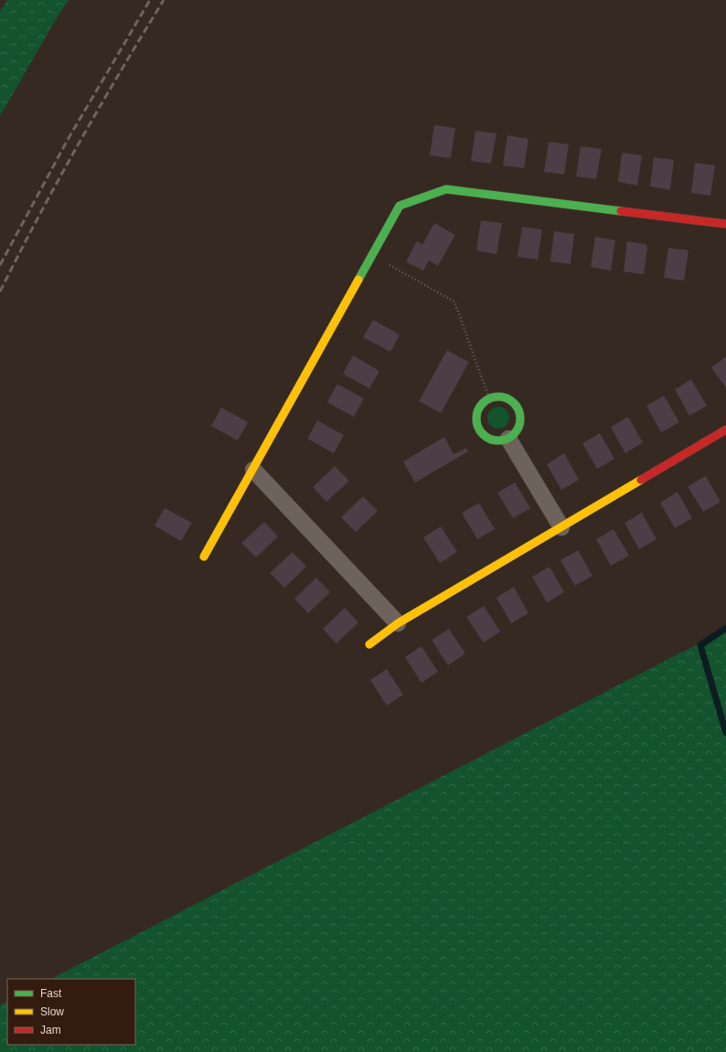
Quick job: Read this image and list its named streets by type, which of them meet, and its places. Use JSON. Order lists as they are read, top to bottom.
{
  "legend": ["Fast", "Slow", "Jam"]
}
